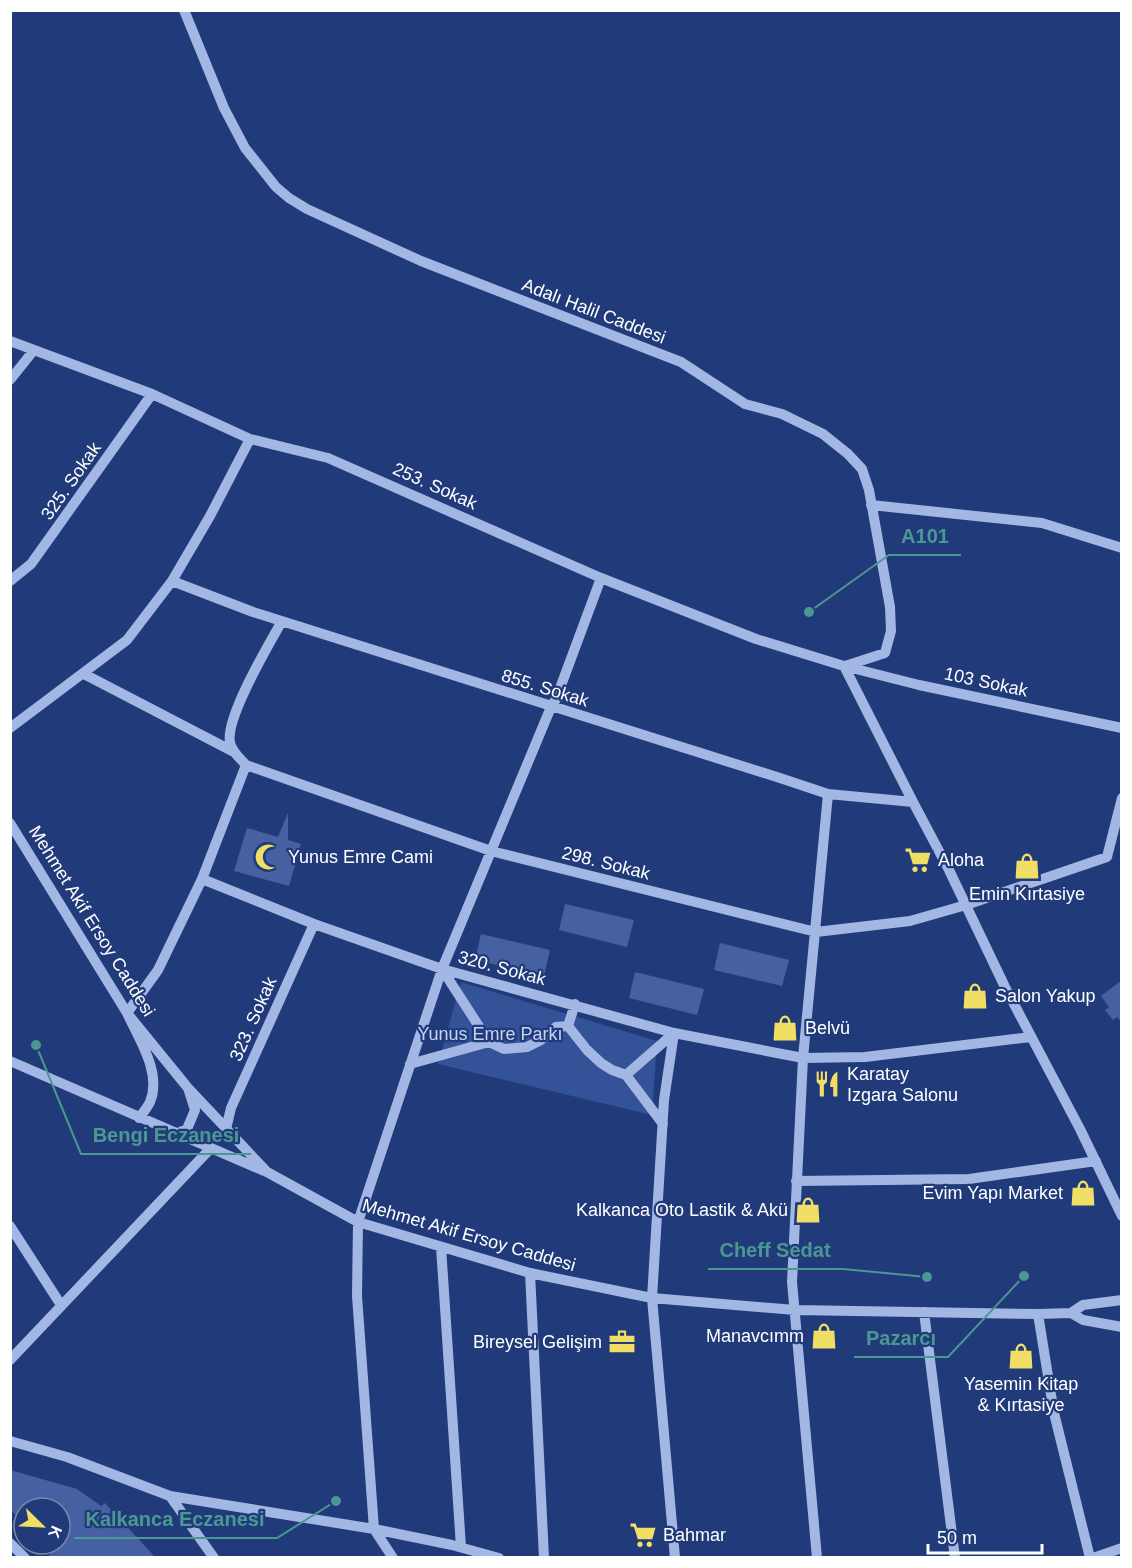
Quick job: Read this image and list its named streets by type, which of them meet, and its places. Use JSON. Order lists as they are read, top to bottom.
{
  "streets": {
    "street": [
      "Adalı Halil Caddesi",
      "325. Sokak",
      "253. Sokak",
      "103 Sokak",
      "855. Sokak",
      "298. Sokak",
      "Mehmet Akif Ersoy Caddesi",
      "320. Sokak",
      "323. Sokak"
    ]
  },
  "crossings": [
    ["Adalı Halil Caddesi", "253. Sokak"],
    ["Adalı Halil Caddesi", "103 Sokak"],
    ["325. Sokak", "253. Sokak"],
    ["253. Sokak", "103 Sokak"],
    ["Mehmet Akif Ersoy Caddesi", "323. Sokak"],
    ["320. Sokak", "323. Sokak"]
  ],
  "parks": ["Yunus Emre Parkı"],
  "places": {
    "other": [
      "A101",
      "Bengi Eczanesi",
      "Pazarcı",
      "Cheff Sedat",
      "Kalkanca Eczanesi"
    ],
    "mosque": ["Yunus Emre Cami"],
    "supermarket": ["Aloha", "Bahmar"],
    "shop": [
      "Emin Kırtasiye",
      "Salon Yakup",
      "Belvü",
      "Evim Yapı Market",
      "Kalkanca Oto Lastik & Akü",
      "Manavcımm",
      "Yasemin Kitap & Kırtasiye"
    ],
    "restaurant": ["Karatay Izgara Salonu"],
    "office": ["Bireysel Gelişim"]
  },
  "scale_bar": "50 m",
  "north": "bottom right"
}
